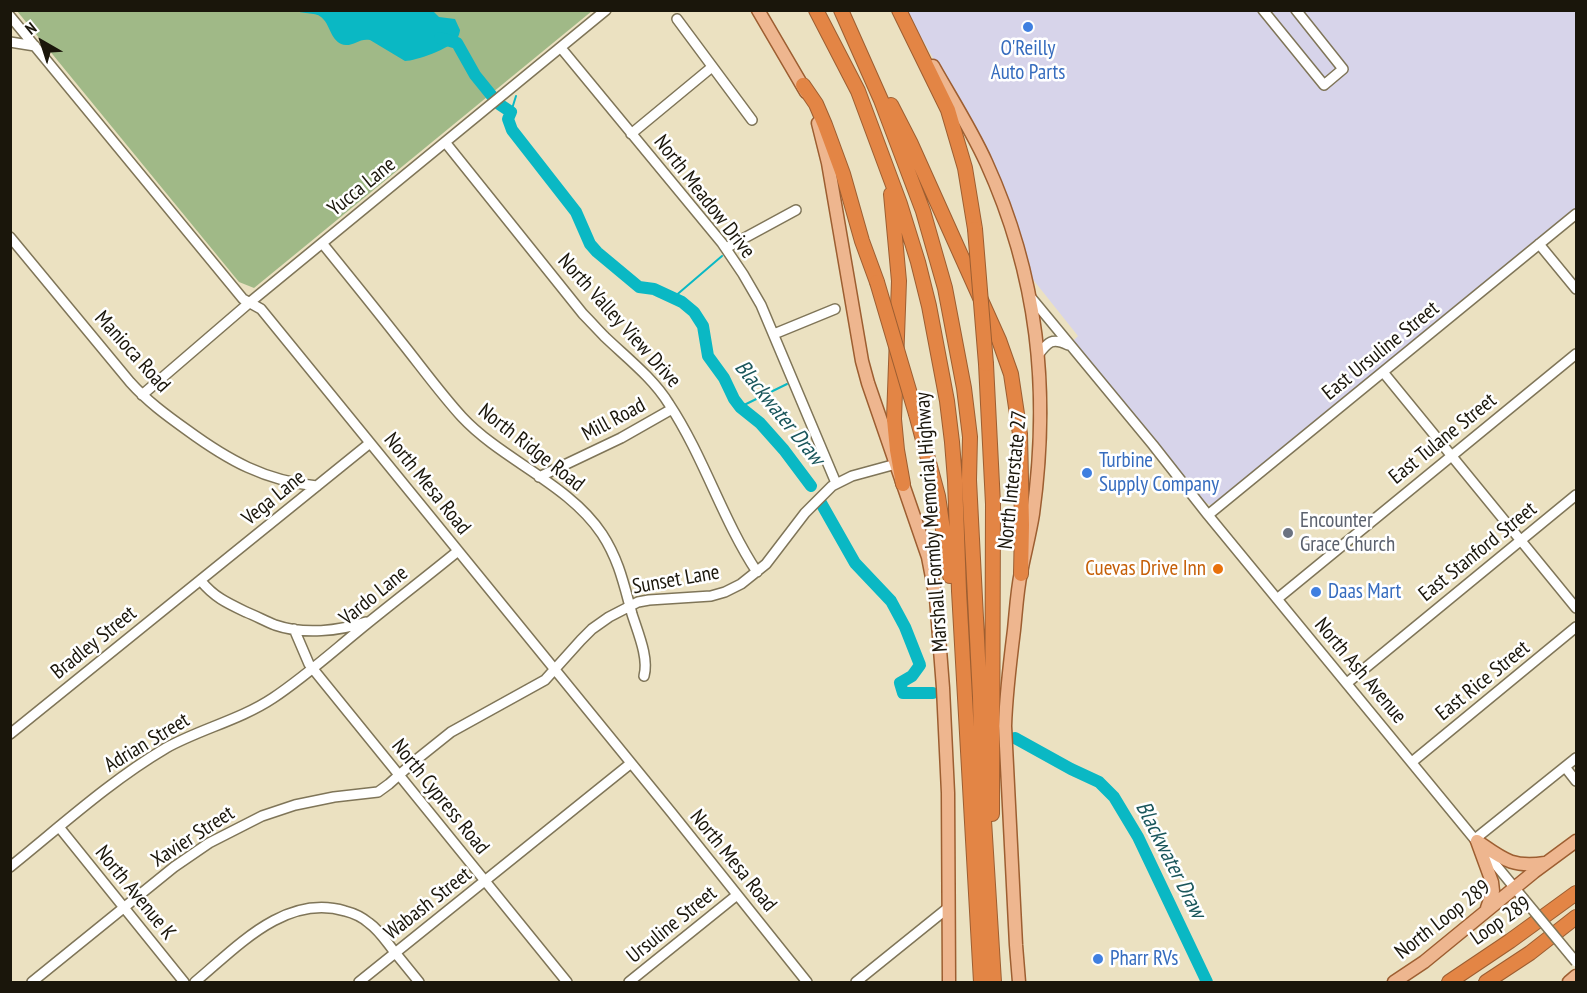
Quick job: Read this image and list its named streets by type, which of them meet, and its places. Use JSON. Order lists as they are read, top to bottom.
{
  "streets": {
    "highway": ["Marshall Formby Memorial Highway", "Loop 289"],
    "main road": ["North Interstate 27", "North Loop 289"],
    "street": [
      "Yucca Lane",
      "North Meadow Drive",
      "North Valley View Drive",
      "East Ursuline Street",
      "Manioca Road",
      "Mill Road",
      "East Tulane Street",
      "North Ridge Road",
      "North Mesa Road",
      "Vega Lane",
      "East Stanford Street",
      "Sunset Lane",
      "Vardo Lane",
      "Bradley Street",
      "North Ash Avenue",
      "East Rice Street",
      "Adrian Street",
      "North Cypress Road",
      "Xavier Street",
      "North Avenue K",
      "Wabash Street",
      "Ursuline Street"
    ]
  },
  "crossings": [
    ["Yucca Lane", "North Meadow Drive"],
    ["Yucca Lane", "North Valley View Drive"],
    ["Yucca Lane", "Manioca Road"],
    ["Yucca Lane", "North Ridge Road"],
    ["Yucca Lane", "North Mesa Road"],
    ["North Meadow Drive", "Sunset Lane"],
    ["North Valley View Drive", "Mill Road"],
    ["North Valley View Drive", "Sunset Lane"],
    ["East Ursuline Street", "North Ash Avenue"],
    ["Manioca Road", "Vega Lane"],
    ["Mill Road", "North Ridge Road"],
    ["East Tulane Street", "North Ash Avenue"],
    ["North Ridge Road", "Sunset Lane"],
    ["North Interstate 27", "North Ash Avenue"],
    ["North Mesa Road", "Vega Lane"],
    ["North Mesa Road", "Sunset Lane"],
    ["North Mesa Road", "Vardo Lane"],
    ["North Mesa Road", "Wabash Street"],
    ["North Mesa Road", "Ursuline Street"],
    ["Vega Lane", "Bradley Street"],
    ["East Stanford Street", "North Ash Avenue"],
    ["Sunset Lane", "North Cypress Road"],
    ["Sunset Lane", "Xavier Street"],
    ["Vardo Lane", "Adrian Street"],
    ["Vardo Lane", "North Cypress Road"],
    ["North Ash Avenue", "East Rice Street"],
    ["North Ash Avenue", "North Loop 289"],
    ["Adrian Street", "North Cypress Road"],
    ["Adrian Street", "North Avenue K"],
    ["North Cypress Road", "Xavier Street"],
    ["North Cypress Road", "Wabash Street"],
    ["Xavier Street", "North Avenue K"]
  ],
  "water": ["Blackwater Draw"],
  "places": [
    "O'Reilly Auto Parts",
    "Turbine Supply Company",
    "Encounter Grace Church",
    "Cuevas Drive Inn",
    "Daas Mart",
    "Pharr RVs"
  ],
  "north": "top left"
}
